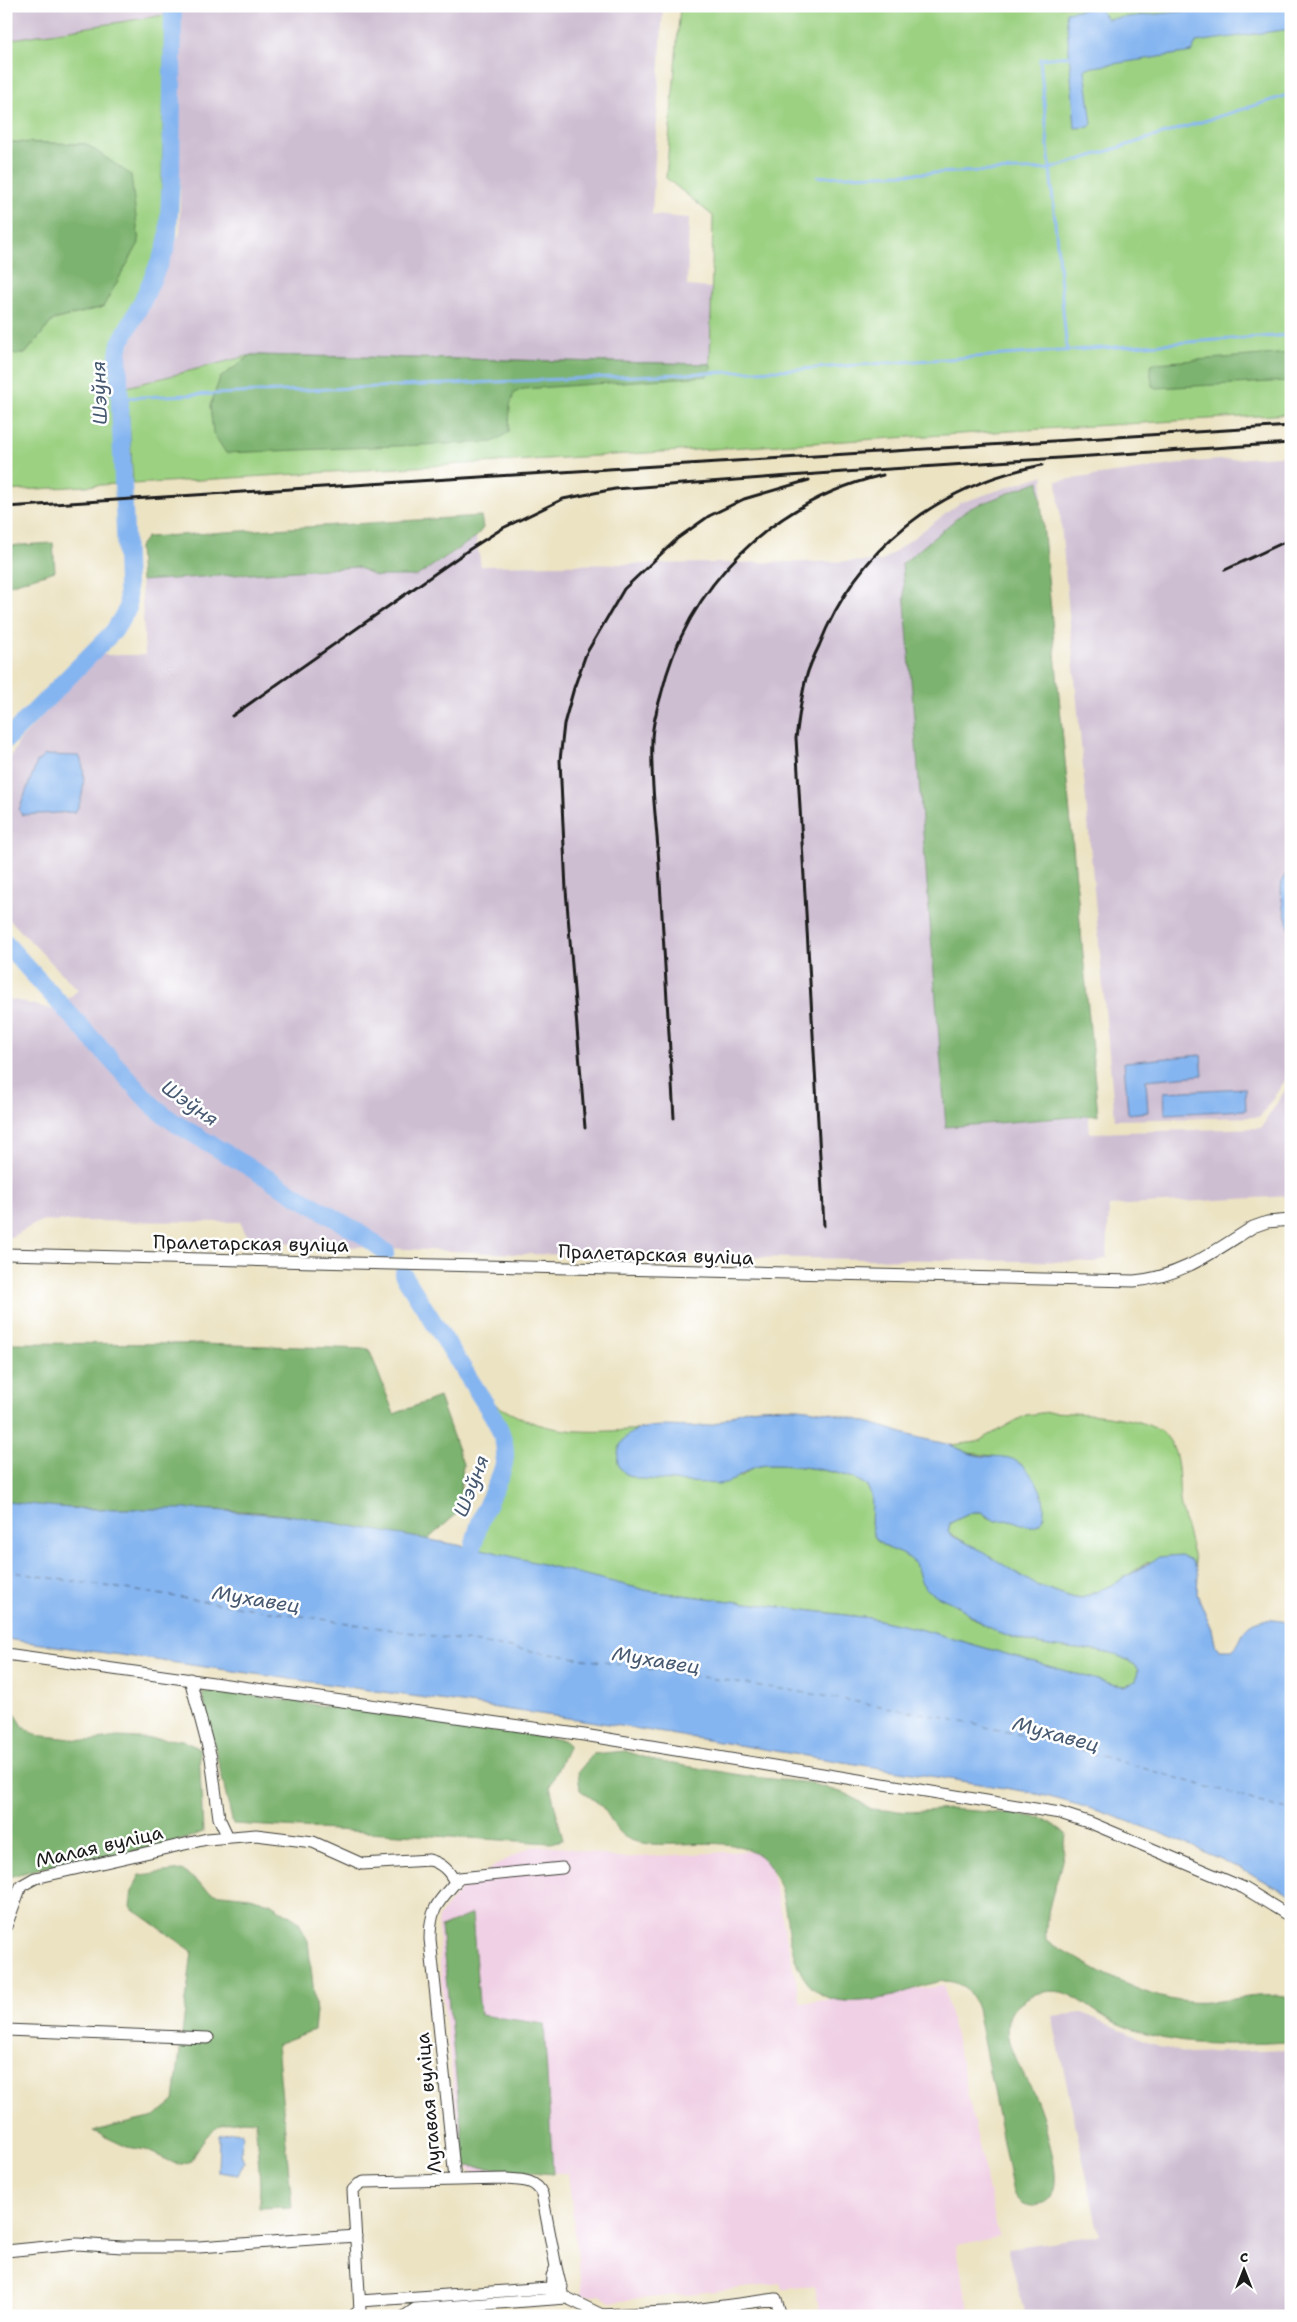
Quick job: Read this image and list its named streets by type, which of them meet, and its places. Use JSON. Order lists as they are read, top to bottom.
{
  "streets": {
    "street": ["Пралетарская вуліца", "Малая вуліца", "Лугавая вуліца"]
  },
  "crossings": [
    ["Малая вуліца", "Лугавая вуліца"]
  ],
  "water": ["Шэўня", "Мухавец"],
  "north": "top"
}
